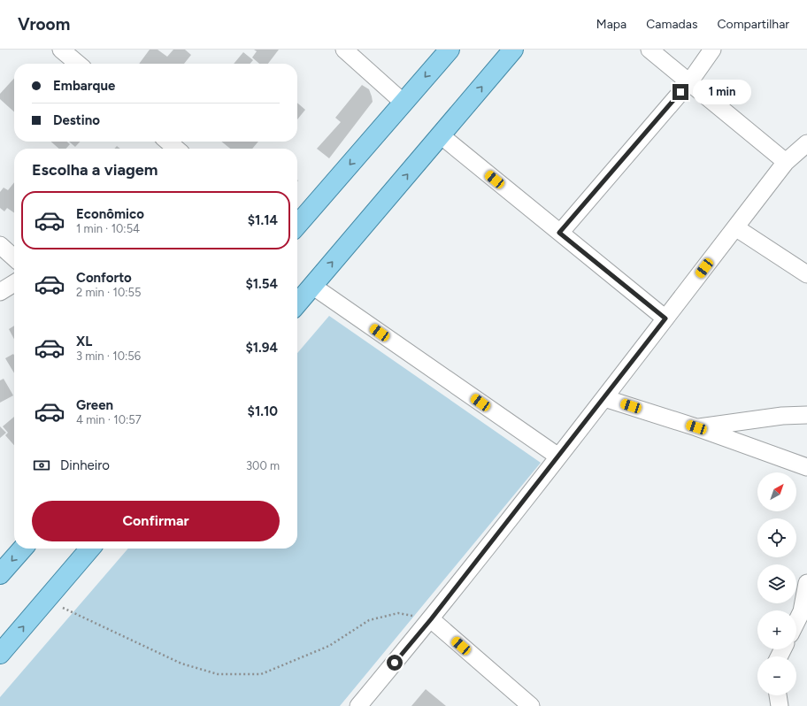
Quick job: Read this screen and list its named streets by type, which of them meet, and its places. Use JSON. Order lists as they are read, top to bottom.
{
  "north": "top right",
  "page": {
    "header": "Vroom",
    "nav": ["Mapa", "Camadas", "Compartilhar"],
    "banner": ["Embarque", "Destino"],
    "bubble": "1 min",
    "heading": "Escolha a viagem",
    "list": [
      {
        "name": "Econômico",
        "note": "1 min · 10:54",
        "value": "$1.14"
      },
      {
        "name": "Conforto",
        "note": "2 min · 10:55",
        "value": "$1.54"
      },
      {
        "name": "XL",
        "note": "3 min · 10:56",
        "value": "$1.94"
      },
      {
        "name": "Green",
        "note": "4 min · 10:57",
        "value": "$1.10"
      }
    ],
    "pay": ["Dinheiro", "300 m"],
    "map_buttons": ["+", "−"],
    "buttons": "Confirmar"
  }
}
